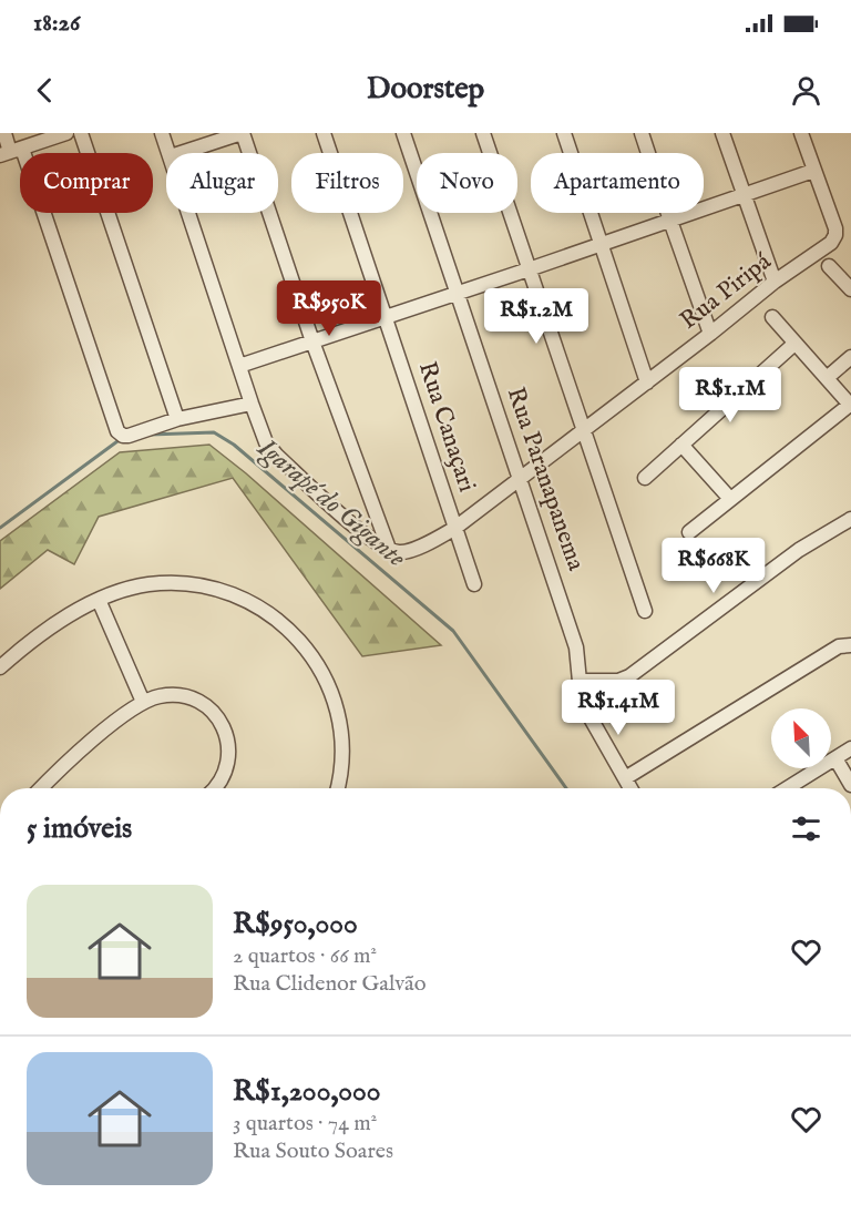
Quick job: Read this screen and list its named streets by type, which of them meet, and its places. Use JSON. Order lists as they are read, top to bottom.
{
  "streets": {
    "street": ["Rua Piripá", "Rua Canaçari", "Rua Paranapanema"]
  },
  "crossings": [
    ["Rua Piripá", "Rua Canaçari"],
    ["Rua Piripá", "Rua Paranapanema"]
  ],
  "water": ["Igarapé do Gigante"],
  "north": "top left",
  "page": {
    "status": "18:26",
    "header": "Doorstep",
    "chip": [
      "Comprar",
      "Alugar",
      "Filtros",
      "Novo",
      "Apartamento"
    ],
    "price": [
      "R$950K",
      "R$1.2M",
      "R$1.1M",
      "R$668K",
      "R$1.41M"
    ],
    "heading": "5 imóveis",
    "list": [
      {
        "name": "R$950,000",
        "note": "2 quartos · 66 m² · Rua Clidenor Galvão"
      },
      {
        "name": "R$1,200,000",
        "note": "3 quartos · 74 m² · Rua Souto Soares"
      }
    ]
  }
}
